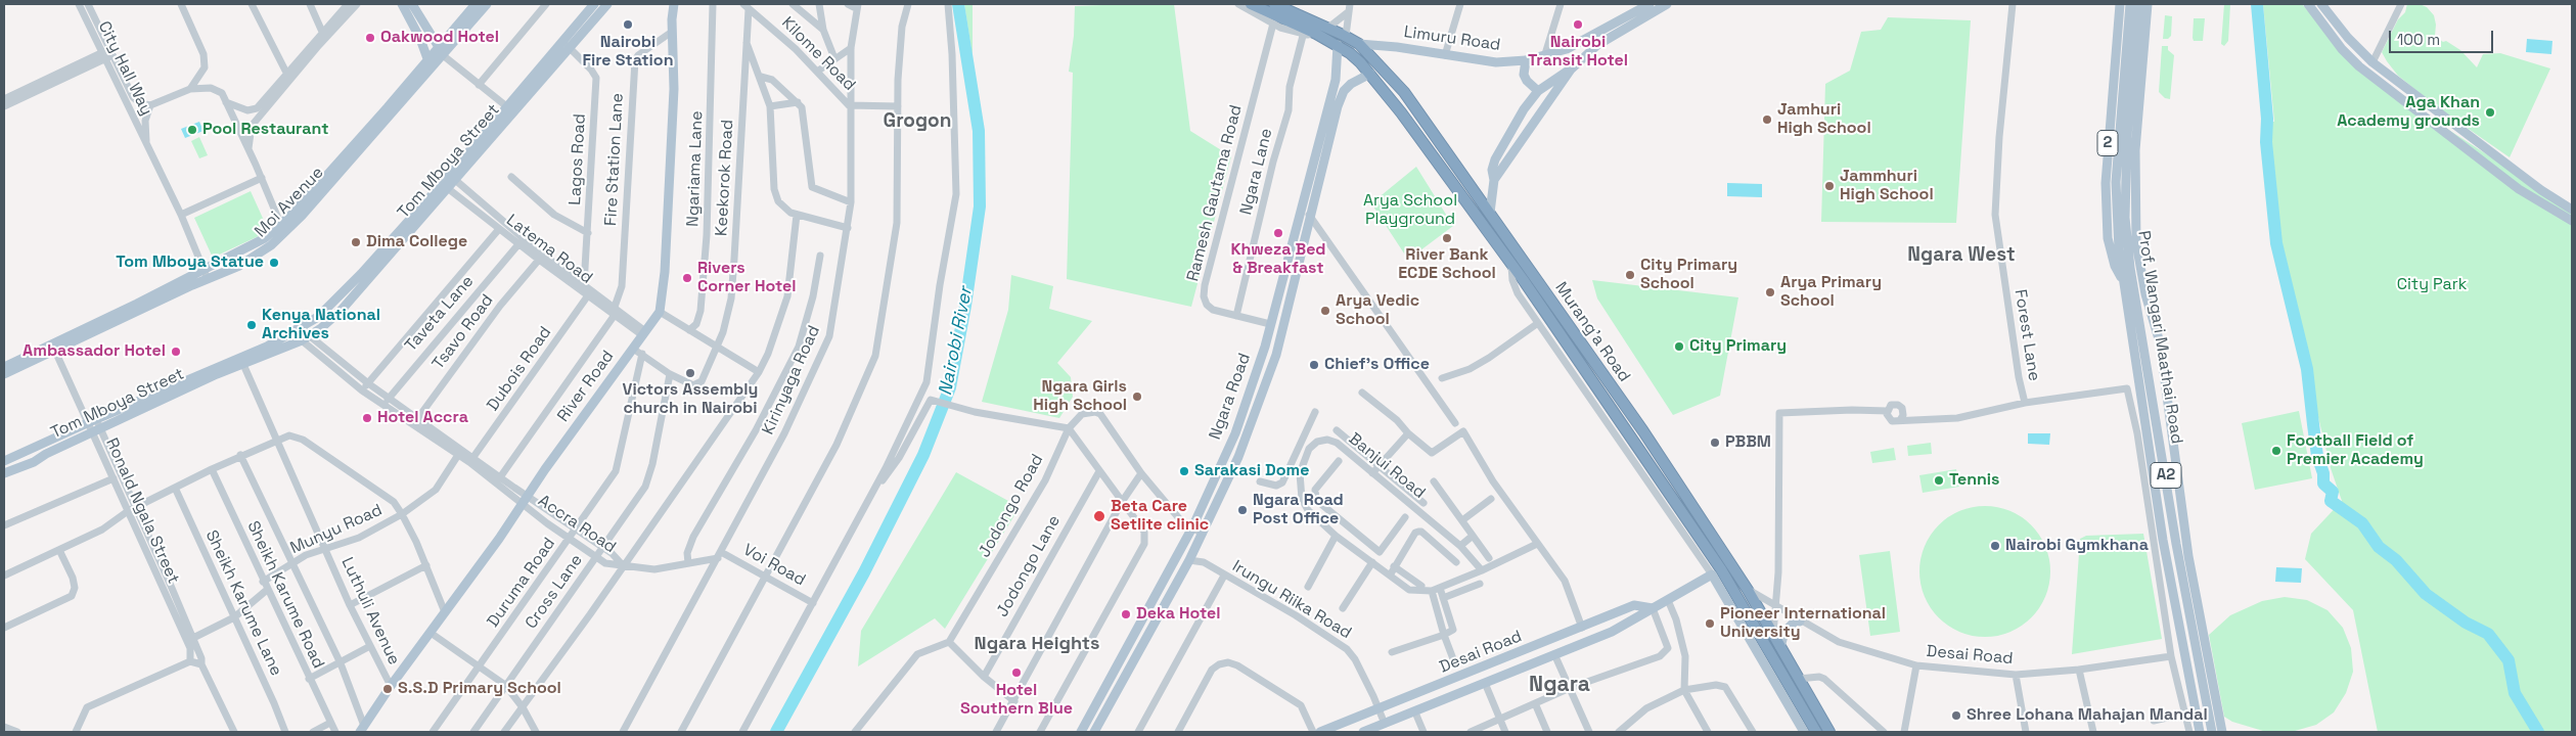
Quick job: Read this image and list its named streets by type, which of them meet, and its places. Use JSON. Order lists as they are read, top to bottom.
{
  "streets": {
    "highway": ["Murang'a Road"],
    "main road": [
      "Limuru Road",
      "2",
      "Tom Mboya Street",
      "Moi Avenue",
      "Prof. Wangari Maathai Road",
      "River Road",
      "Ngara Road",
      "A2",
      "Desai Road"
    ],
    "street": [
      "Kilome Road",
      "City Hall Way",
      "Lagos Road",
      "Fire Station Lane",
      "Ngariama Lane",
      "Ngara Lane",
      "Keekorok Road",
      "Ramesh Gautama Road",
      "Latema Road",
      "Taveta Lane",
      "Tsavo Road",
      "Forest Lane",
      "Dubois Road",
      "Kirinyaga Road",
      "Banjui Road",
      "Jodongo Road",
      "Ronald Ngala Street",
      "Accra Road",
      "Munyu Road",
      "Voi Road",
      "Jodongo Lane",
      "Duruma Road",
      "Cross Lane",
      "Sheikh Karume Road",
      "Irungu Riika Road",
      "Sheikh Karume Lane",
      "Luthuli Avenue"
    ]
  },
  "crossings": [
    ["Limuru Road", "Murang'a Road"],
    ["Kilome Road", "Keekorok Road"],
    ["Kilome Road", "Kirinyaga Road"],
    ["City Hall Way", "Moi Avenue"],
    ["2", "Prof. Wangari Maathai Road"],
    ["Lagos Road", "Tom Mboya Street"],
    ["Lagos Road", "Latema Road"],
    ["Fire Station Lane", "Latema Road"],
    ["Fire Station Lane", "River Road"],
    ["Fire Station Lane", "Accra Road"],
    ["Tom Mboya Street", "Latema Road"],
    ["Tom Mboya Street", "Ronald Ngala Street"],
    ["Tom Mboya Street", "Accra Road"],
    ["Ngara Lane", "Ramesh Gautama Road"],
    ["Keekorok Road", "Cross Lane"],
    ["Ramesh Gautama Road", "Ngara Road"],
    ["Moi Avenue", "Ronald Ngala Street"],
    ["Latema Road", "Taveta Lane"],
    ["Latema Road", "Tsavo Road"],
    ["Latema Road", "Dubois Road"],
    ["Latema Road", "River Road"],
    ["Taveta Lane", "Accra Road"],
    ["Tsavo Road", "Accra Road"],
    ["Murang'a Road", "Ngara Road"],
    ["Murang'a Road", "Desai Road"],
    ["Forest Lane", "Desai Road"],
    ["Dubois Road", "Accra Road"],
    ["Kirinyaga Road", "Voi Road"],
    ["River Road", "Accra Road"],
    ["River Road", "Luthuli Avenue"],
    ["Ngara Road", "Jodongo Road"],
    ["Ngara Road", "Irungu Riika Road"],
    ["Ronald Ngala Street", "Munyu Road"],
    ["Accra Road", "Munyu Road"],
    ["Accra Road", "Voi Road"],
    ["Accra Road", "Duruma Road"],
    ["Accra Road", "Cross Lane"],
    ["Munyu Road", "Sheikh Karume Road"],
    ["Munyu Road", "Sheikh Karume Lane"],
    ["Munyu Road", "Luthuli Avenue"],
    ["Irungu Riika Road", "Desai Road"]
  ],
  "districts": [
    "Grogon",
    "Ngara West",
    "Ngara Heights",
    "Ngara"
  ],
  "water": ["Nairobi River"],
  "parks": ["Arya School Playground", "City Park"],
  "places": [
    "Nairobi Fire Station",
    "Nairobi Transit Hotel",
    "Oakwood Hotel",
    "Aga Khan Academy grounds",
    "Jamhuri High School",
    "Pool Restaurant",
    "Jammhuri High School",
    "Khweza Bed & Breakfast",
    "River Bank ECDE School",
    "Dima College",
    "Tom Mboya Statue",
    "City Primary School",
    "Rivers Corner Hotel",
    "Arya Primary School",
    "Arya Vedic School",
    "Kenya National Archives",
    "City Primary",
    "Ambassador Hotel",
    "Chief's Office",
    "Victors Assembly church in Nairobi",
    "Ngara Girls High School",
    "Hotel Accra",
    "PBBM",
    "Football Field of Premier Academy",
    "Sarakasi Dome",
    "Tennis",
    "Ngara Road Post Office",
    "Beta Care Setlite clinic",
    "Nairobi Gymkhana",
    "Deka Hotel",
    "Pioneer International University",
    "Hotel Southern Blue",
    "S.S.D Primary School",
    "Shree Lohana Mahajan Mandal"
  ],
  "scale_bar": "100 m"
}
